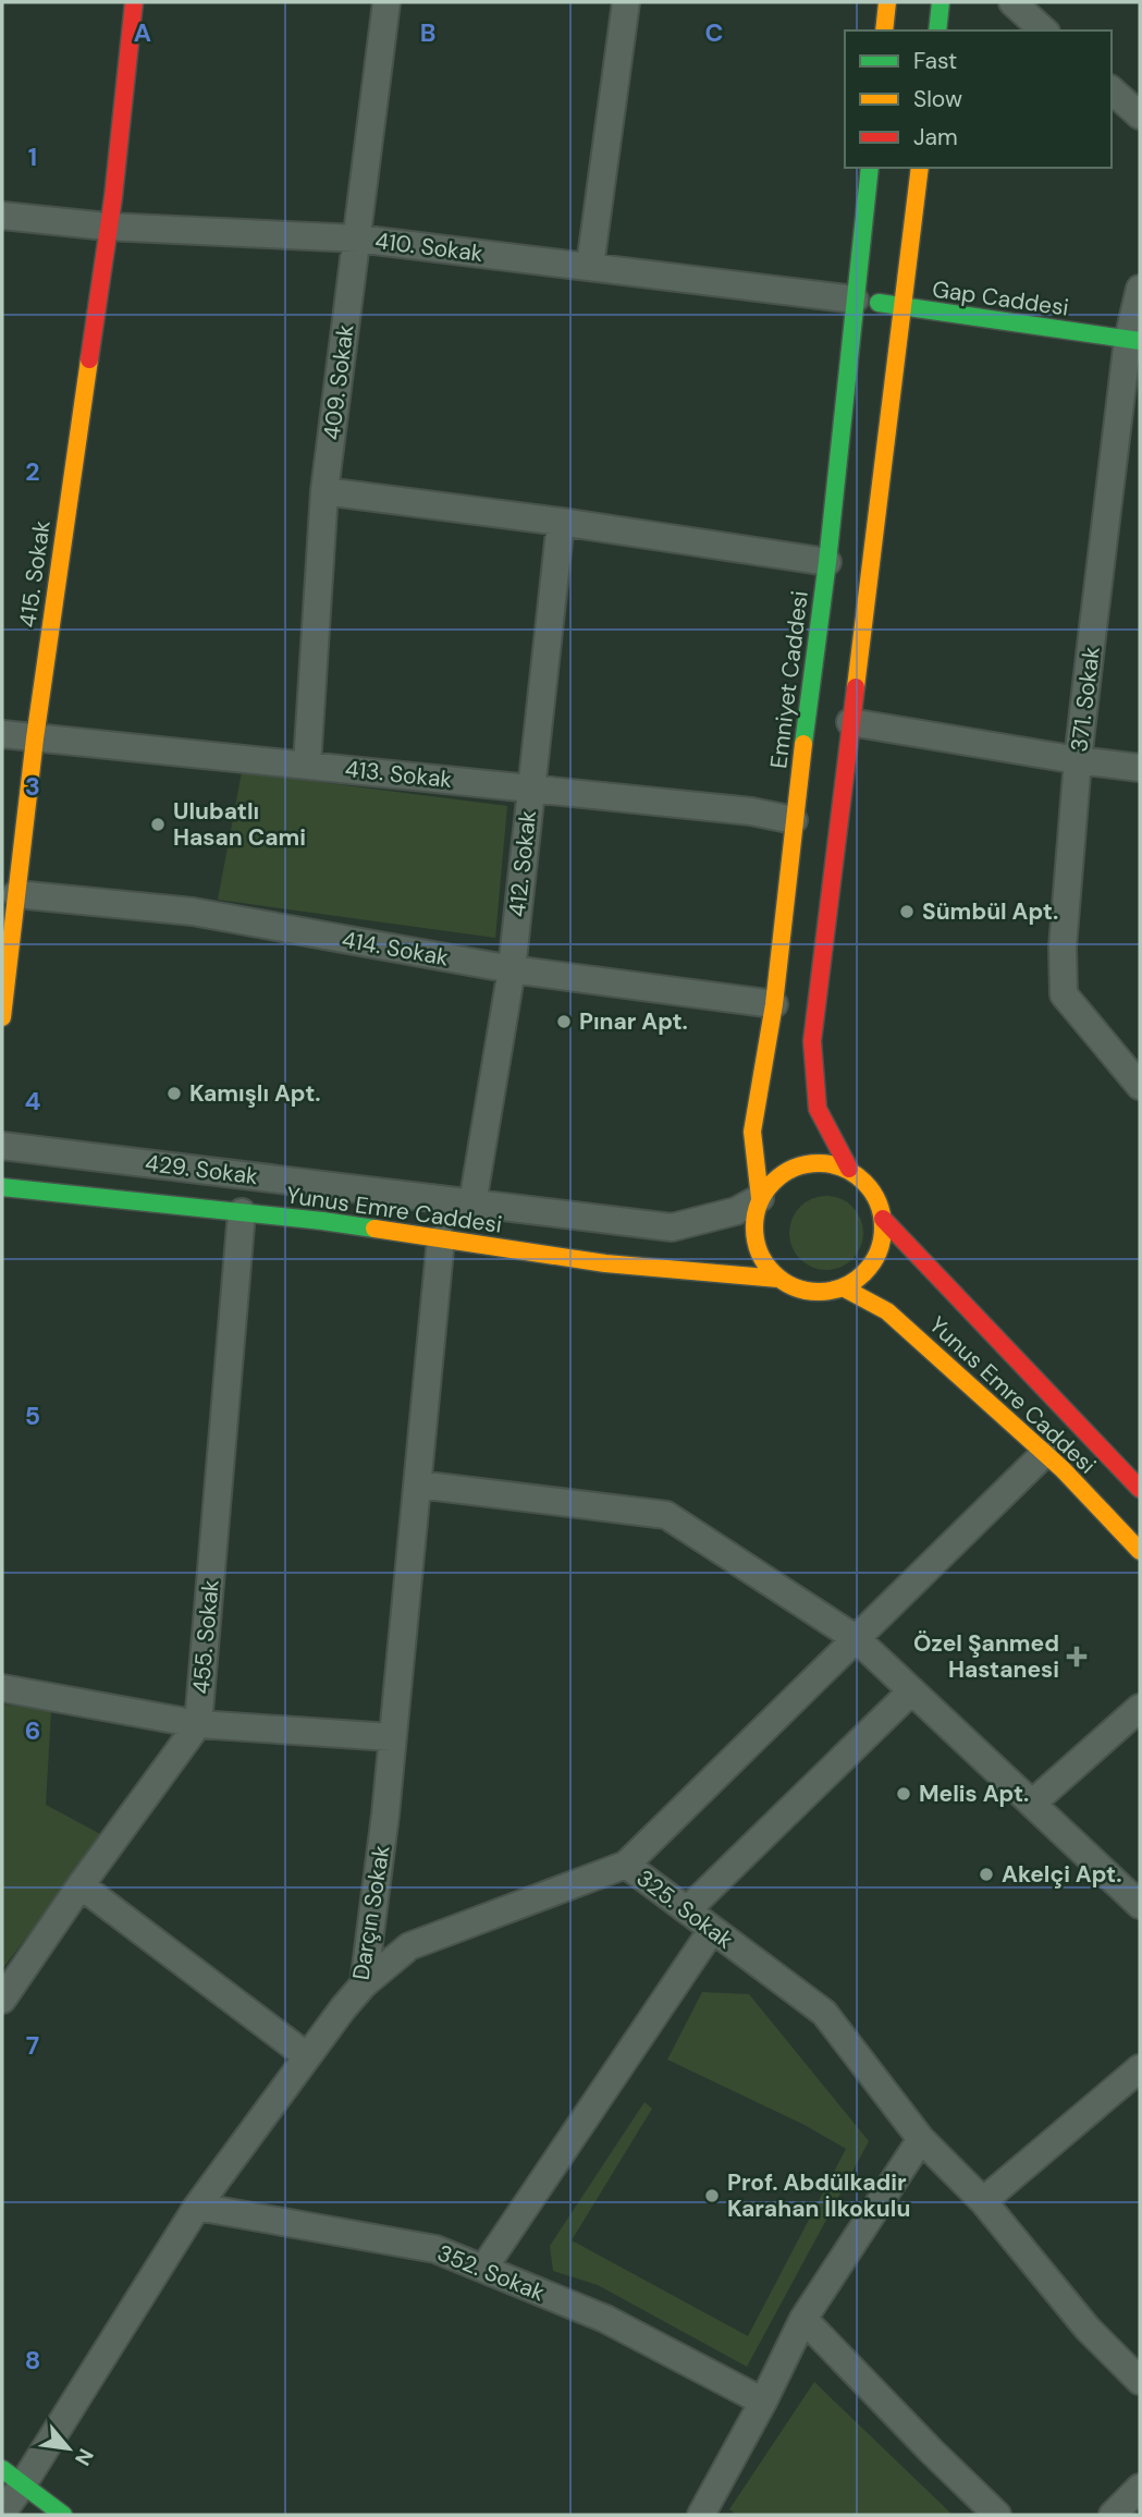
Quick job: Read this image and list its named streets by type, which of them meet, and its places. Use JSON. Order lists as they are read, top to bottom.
{
  "streets": {
    "main road": [
      "Gap Caddesi",
      "415. Sokak",
      "Emniyet Caddesi",
      "Yunus Emre Caddesi"
    ],
    "street": [
      "410. Sokak",
      "409. Sokak",
      "371. Sokak",
      "413. Sokak",
      "412. Sokak",
      "414. Sokak",
      "429. Sokak",
      "455. Sokak",
      "325. Sokak",
      "Darçın Sokak",
      "352. Sokak"
    ]
  },
  "crossings": [
    ["410. Sokak", "Gap Caddesi"],
    ["410. Sokak", "409. Sokak"],
    ["410. Sokak", "415. Sokak"],
    ["410. Sokak", "Emniyet Caddesi"],
    ["Gap Caddesi", "Emniyet Caddesi"],
    ["Gap Caddesi", "371. Sokak"],
    ["409. Sokak", "413. Sokak"],
    ["415. Sokak", "413. Sokak"],
    ["415. Sokak", "414. Sokak"],
    ["Emniyet Caddesi", "413. Sokak"],
    ["Emniyet Caddesi", "414. Sokak"],
    ["Emniyet Caddesi", "429. Sokak"],
    ["Emniyet Caddesi", "Yunus Emre Caddesi"],
    ["413. Sokak", "412. Sokak"],
    ["412. Sokak", "414. Sokak"],
    ["412. Sokak", "429. Sokak"],
    ["429. Sokak", "Yunus Emre Caddesi"],
    ["Yunus Emre Caddesi", "455. Sokak"],
    ["Yunus Emre Caddesi", "325. Sokak"],
    ["Yunus Emre Caddesi", "Darçın Sokak"],
    ["Darçın Sokak", "352. Sokak"]
  ],
  "places": {
    "other": [
      "Ulubatlı Hasan Cami",
      "Sümbül Apt.",
      "Pınar Apt.",
      "Kamışlı Apt.",
      "Melis Apt.",
      "Akelçi Apt.",
      "Prof. Abdülkadir Karahan İlkokulu"
    ],
    "health": ["Özel Şanmed Hastanesi"]
  },
  "legend": ["Fast", "Slow", "Jam"],
  "north": "bottom right",
  "grid": {
    "columns": ["A", "B", "C"],
    "rows": [
      "1",
      "2",
      "3",
      "4",
      "5",
      "6",
      "7",
      "8"
    ]
  }
}
